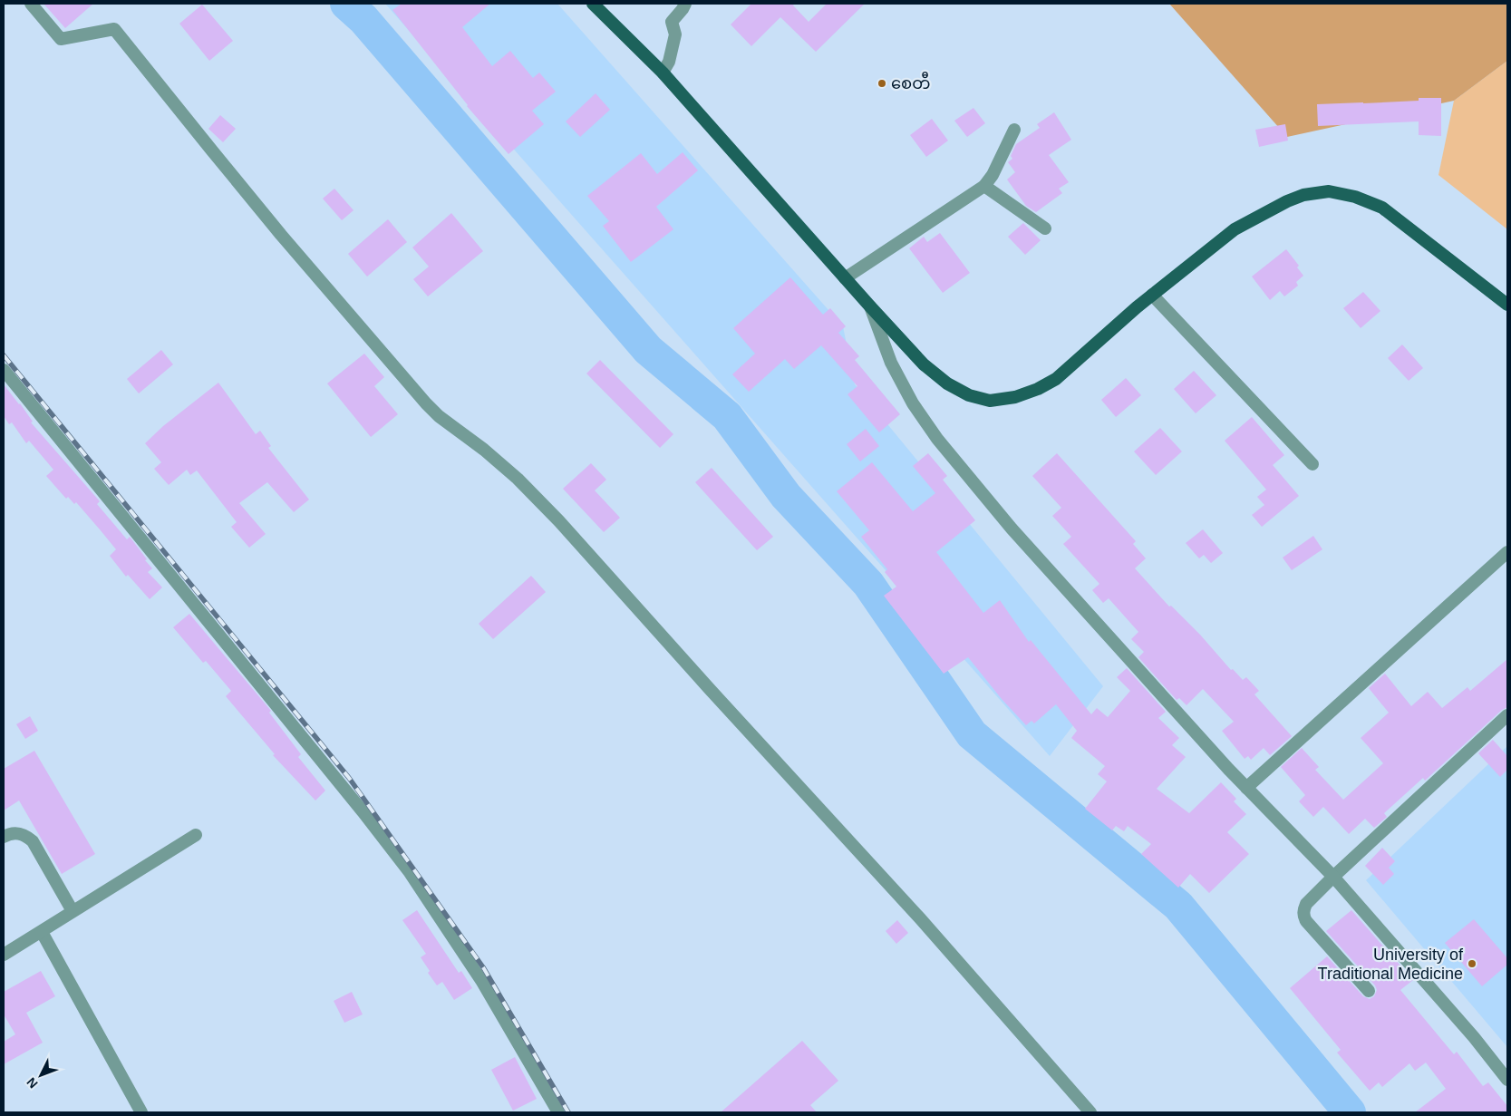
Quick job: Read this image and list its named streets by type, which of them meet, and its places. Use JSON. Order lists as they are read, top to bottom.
{
  "places": ["စေတီ", "University of Traditional Medicine"],
  "north": "bottom left"
}
